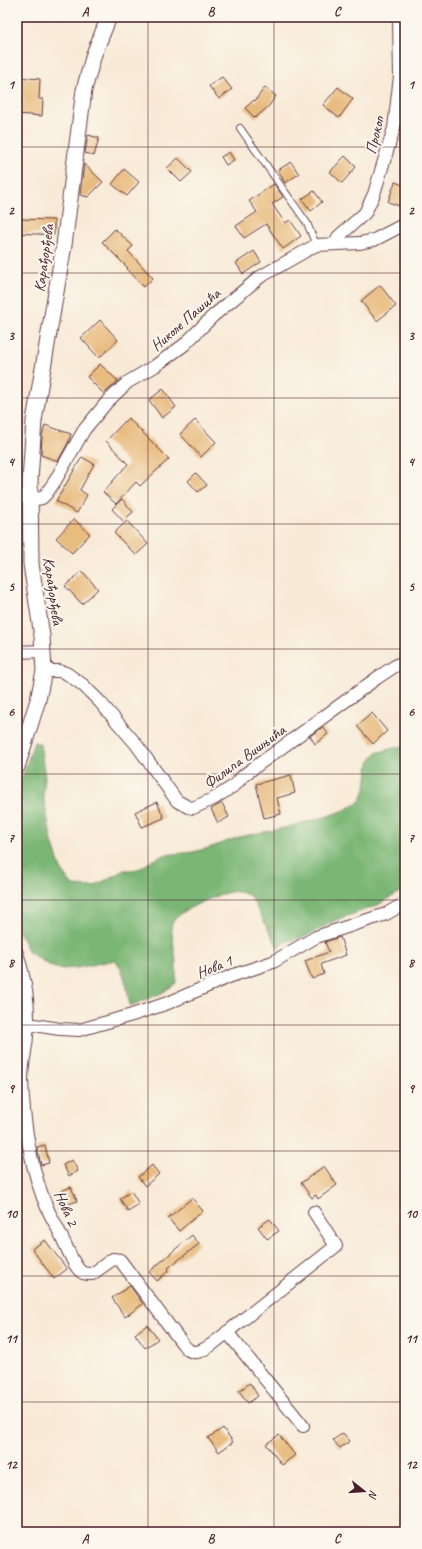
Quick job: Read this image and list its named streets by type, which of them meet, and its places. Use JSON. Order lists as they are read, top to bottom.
{
  "streets": {
    "street": [
      "Прокоп",
      "Карађорђева",
      "Николе Пашића",
      "Филипа Вишњића",
      "Нова 1",
      "Нова 2"
    ]
  },
  "crossings": [
    ["Прокоп", "Николе Пашића"],
    ["Карађорђева", "Николе Пашића"],
    ["Карађорђева", "Филипа Вишњића"],
    ["Нова 1", "Нова 2"]
  ],
  "north": "right",
  "grid": {
    "columns": ["A", "B", "C"],
    "rows": [
      "1",
      "2",
      "3",
      "4",
      "5",
      "6",
      "7",
      "8",
      "9",
      "10",
      "11",
      "12"
    ]
  }
}
